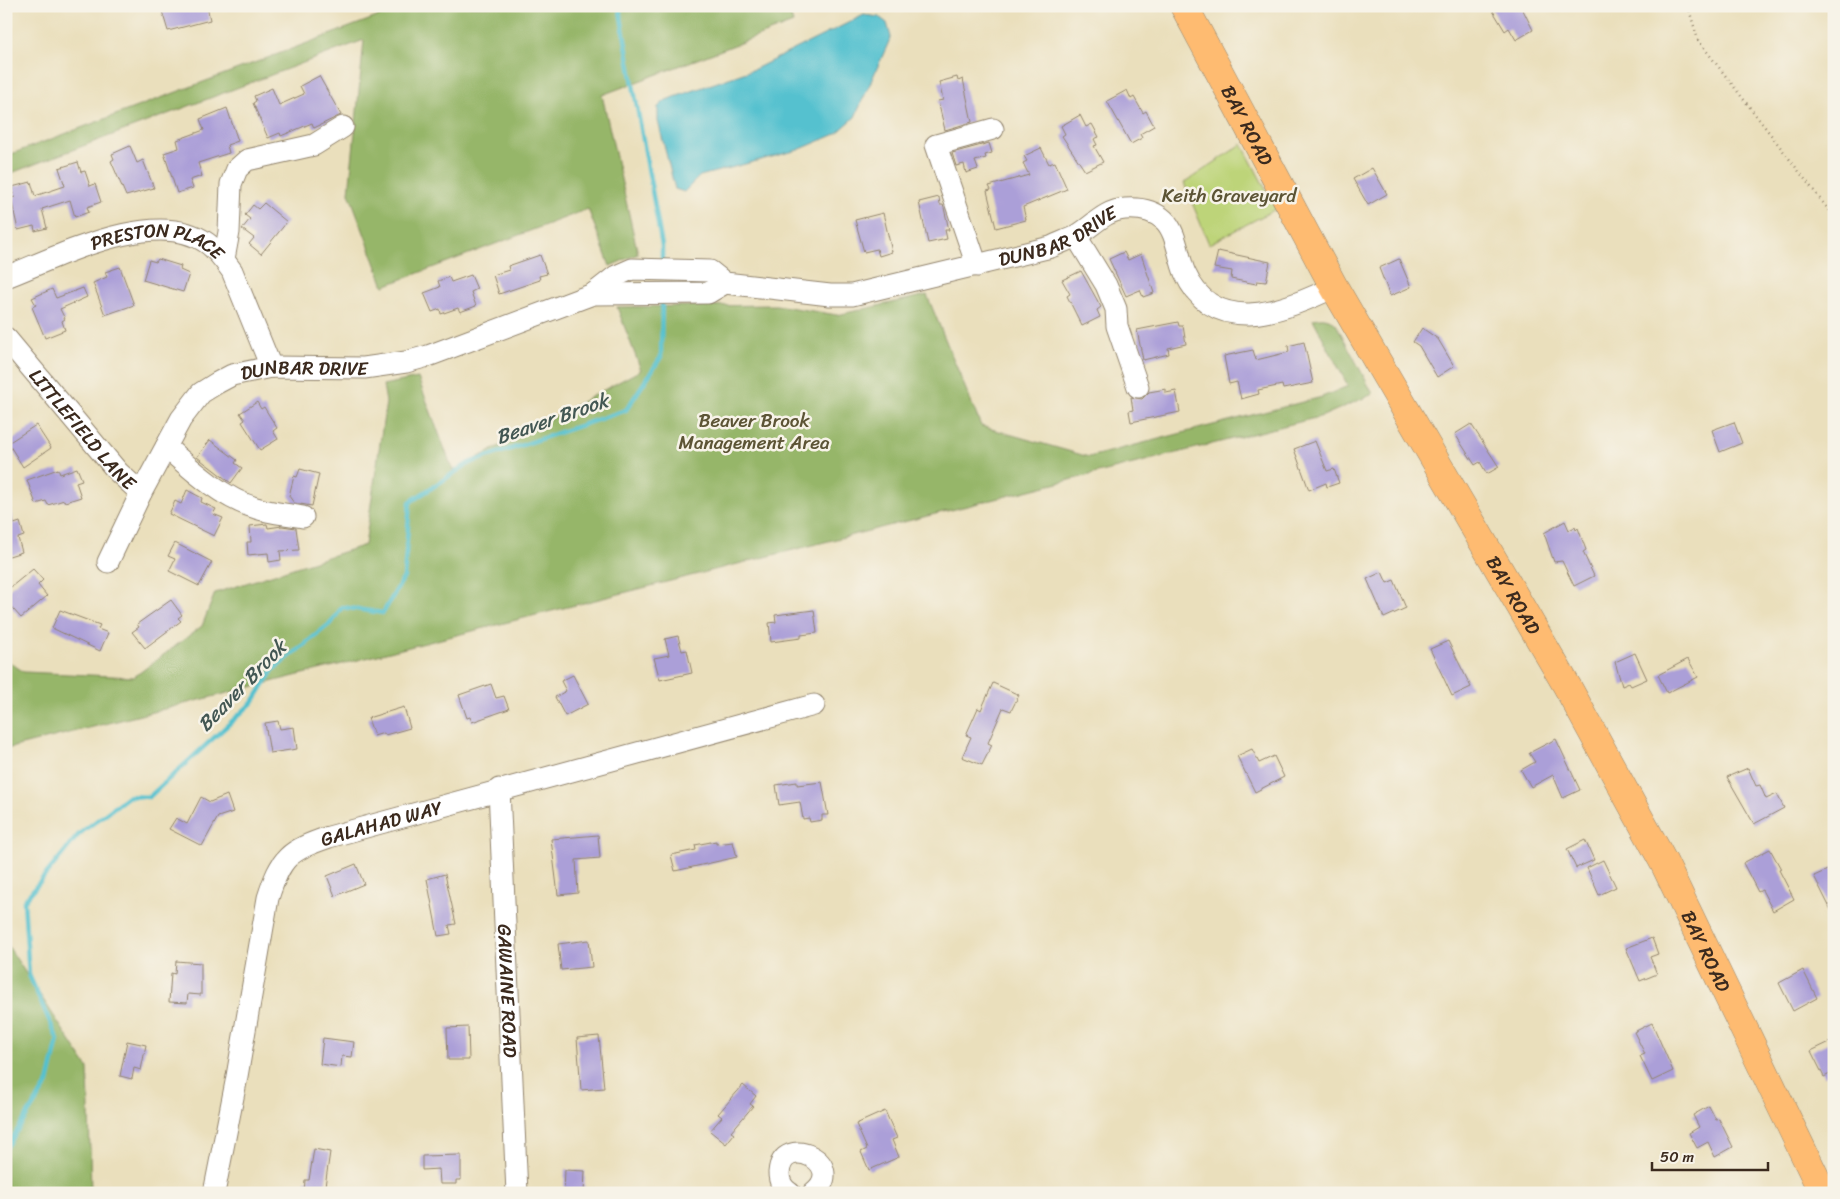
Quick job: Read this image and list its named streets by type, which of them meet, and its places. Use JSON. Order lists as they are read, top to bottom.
{
  "streets": {
    "main road": ["BAY ROAD"],
    "street": [
      "DUNBAR DRIVE",
      "PRESTON PLACE",
      "LITTLEFIELD LANE",
      "GALAHAD WAY",
      "GAWAINE ROAD"
    ]
  },
  "crossings": [
    ["BAY ROAD", "DUNBAR DRIVE"],
    ["DUNBAR DRIVE", "PRESTON PLACE"],
    ["DUNBAR DRIVE", "LITTLEFIELD LANE"],
    ["GALAHAD WAY", "GAWAINE ROAD"]
  ],
  "water": ["Beaver Brook"],
  "parks": ["Keith Graveyard", "Beaver Brook Management Area"],
  "scale_bar": "50 m"
}
